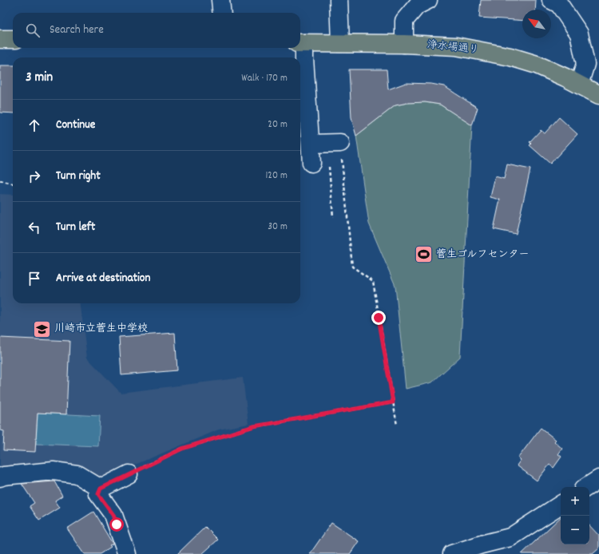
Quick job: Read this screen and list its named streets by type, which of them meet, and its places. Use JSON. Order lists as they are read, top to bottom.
{
  "streets": {
    "main road": ["浄水場通り"]
  },
  "places": {
    "sports": ["菅生ゴルフセンター"],
    "school or university": ["川崎市立菅生中学校"]
  },
  "north": "top left",
  "page": {
    "search": "Search here",
    "heading": ["3 min", "Walk · 170 m"],
    "list": [
      ["Continue", "20 m"],
      ["Turn right", "120 m"],
      ["Turn left", "30 m"],
      "Arrive at destination"
    ],
    "map_buttons": ["+", "−"]
  }
}
